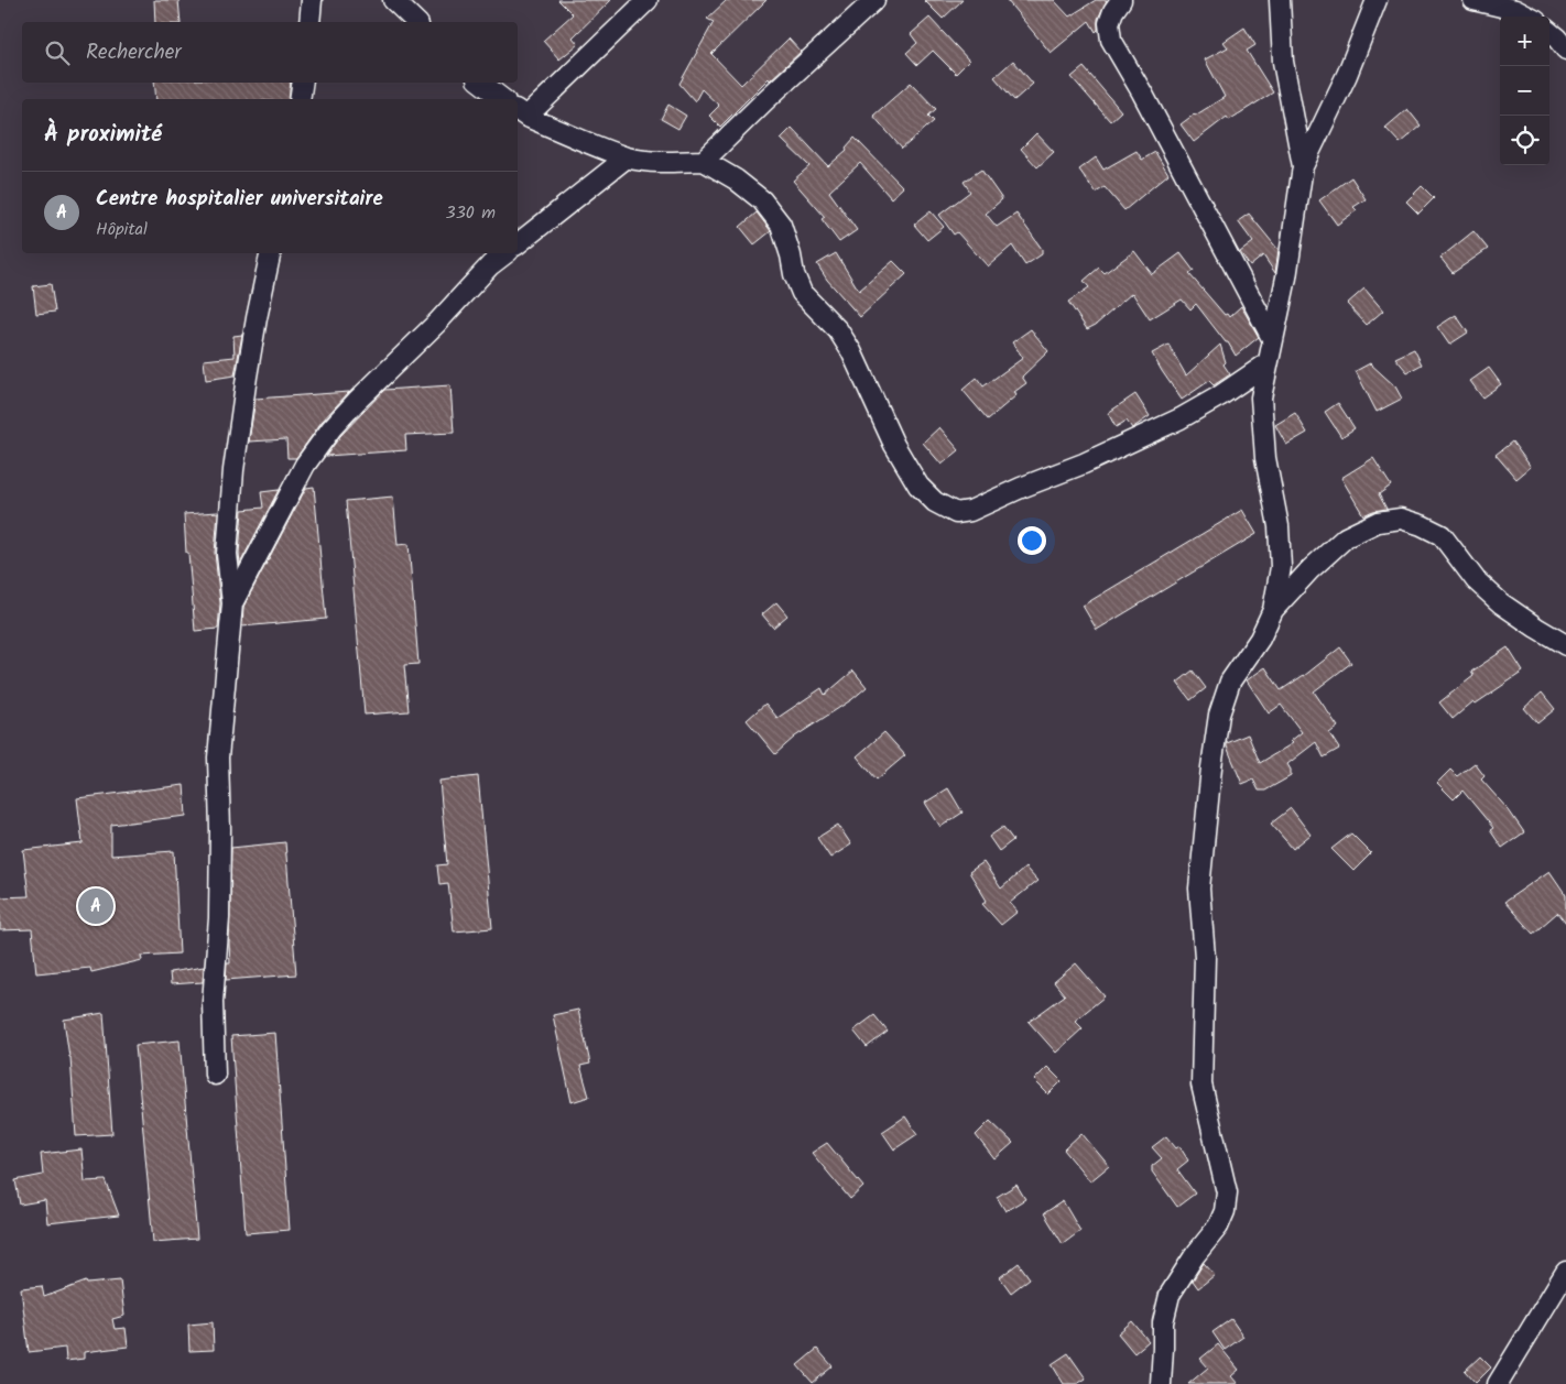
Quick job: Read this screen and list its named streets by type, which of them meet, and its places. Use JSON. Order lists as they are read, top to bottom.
{
  "page": {
    "map_buttons": ["+", "−"],
    "search": "Rechercher",
    "heading": "À proximité",
    "list": [
      {
        "mark": "A",
        "name": "Centre hospitalier universitaire",
        "note": "Hôpital",
        "value": "330 m"
      }
    ],
    "pins": "A"
  }
}
